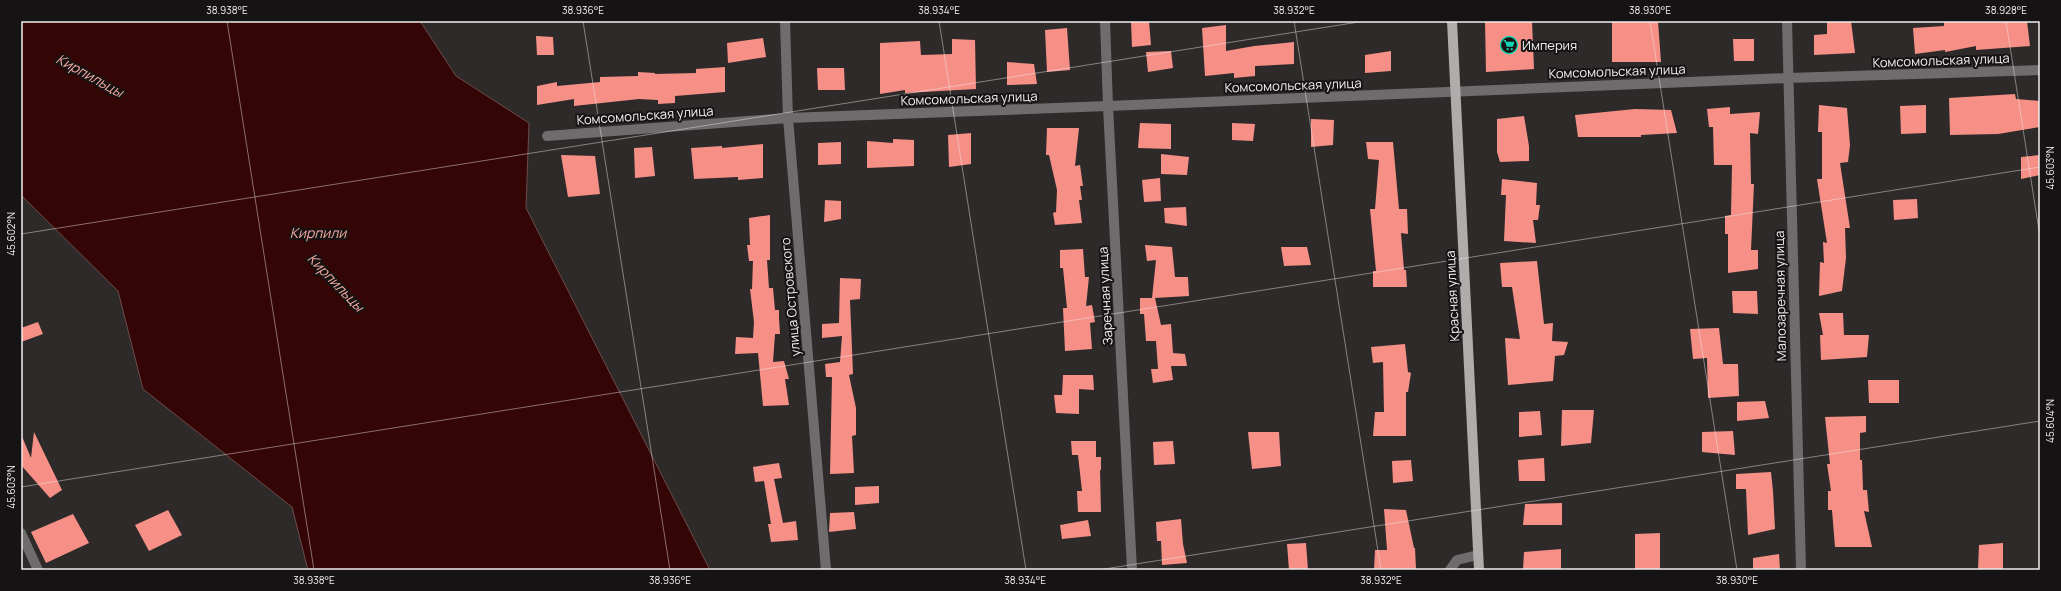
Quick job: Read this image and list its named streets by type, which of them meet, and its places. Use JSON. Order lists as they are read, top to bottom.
{
  "streets": {
    "main road": ["Красная улица"],
    "street": [
      "Комсомольская улица",
      "Заречная улица",
      "Малозаречная улица",
      "улица Островского"
    ]
  },
  "crossings": [
    ["Комсомольская улица", "Заречная улица"],
    ["Комсомольская улица", "Красная улица"],
    ["Комсомольская улица", "Малозаречная улица"],
    ["Комсомольская улица", "улица Островского"]
  ],
  "water": ["Кирпильцы", "Кирпили"],
  "places": {
    "supermarket": ["Империя"]
  },
  "coordinates": [
    "38.938°E",
    "38.936°E",
    "38.934°E",
    "38.932°E",
    "38.930°E",
    "38.928°E",
    "45.603°N",
    "45.602°N",
    "45.604°N"
  ]
}
